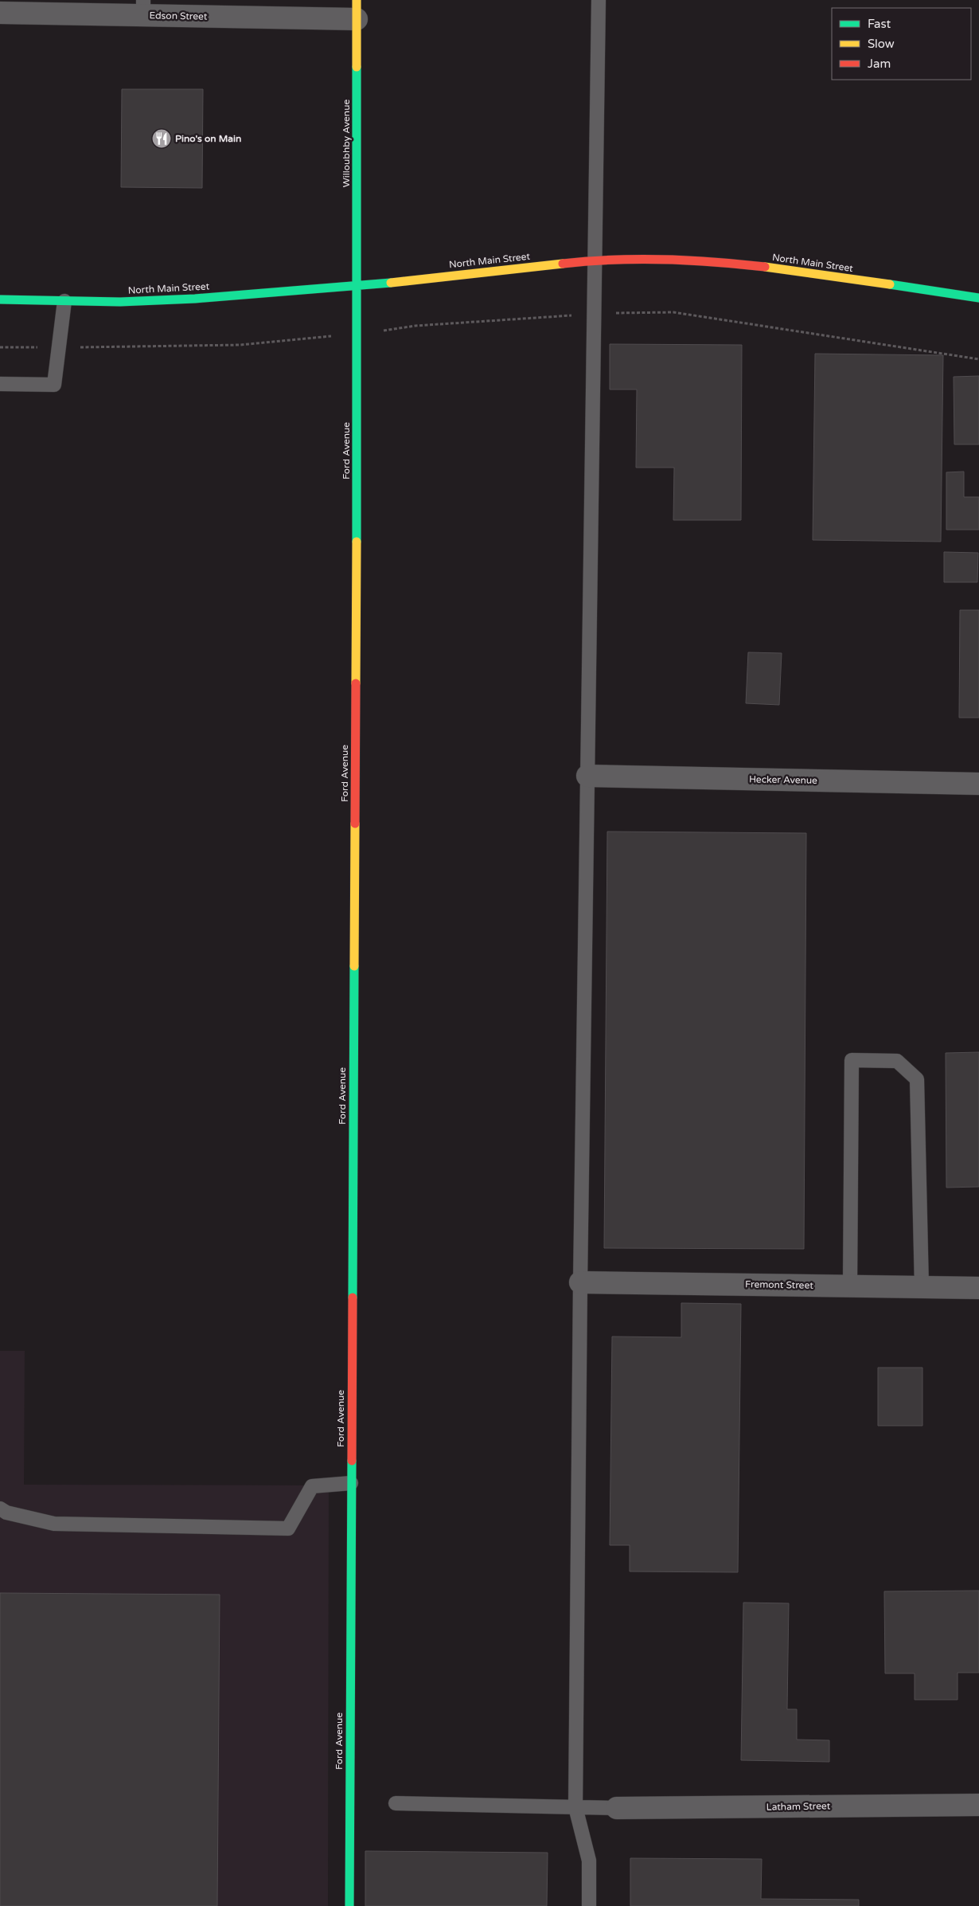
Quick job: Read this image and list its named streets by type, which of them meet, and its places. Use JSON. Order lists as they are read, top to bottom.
{
  "streets": {
    "street": [
      "Edson Street",
      "Willoubhby Avenue",
      "North Main Street",
      "Ford Avenue",
      "Hecker Avenue",
      "Fremont Street",
      "Latham Street"
    ]
  },
  "crossings": [
    ["Edson Street", "Willoubhby Avenue"],
    ["Willoubhby Avenue", "North Main Street"],
    ["Willoubhby Avenue", "Ford Avenue"],
    ["North Main Street", "Ford Avenue"]
  ],
  "places": {
    "restaurant": ["Pino's on Main"]
  },
  "legend": ["Fast", "Slow", "Jam"]
}
